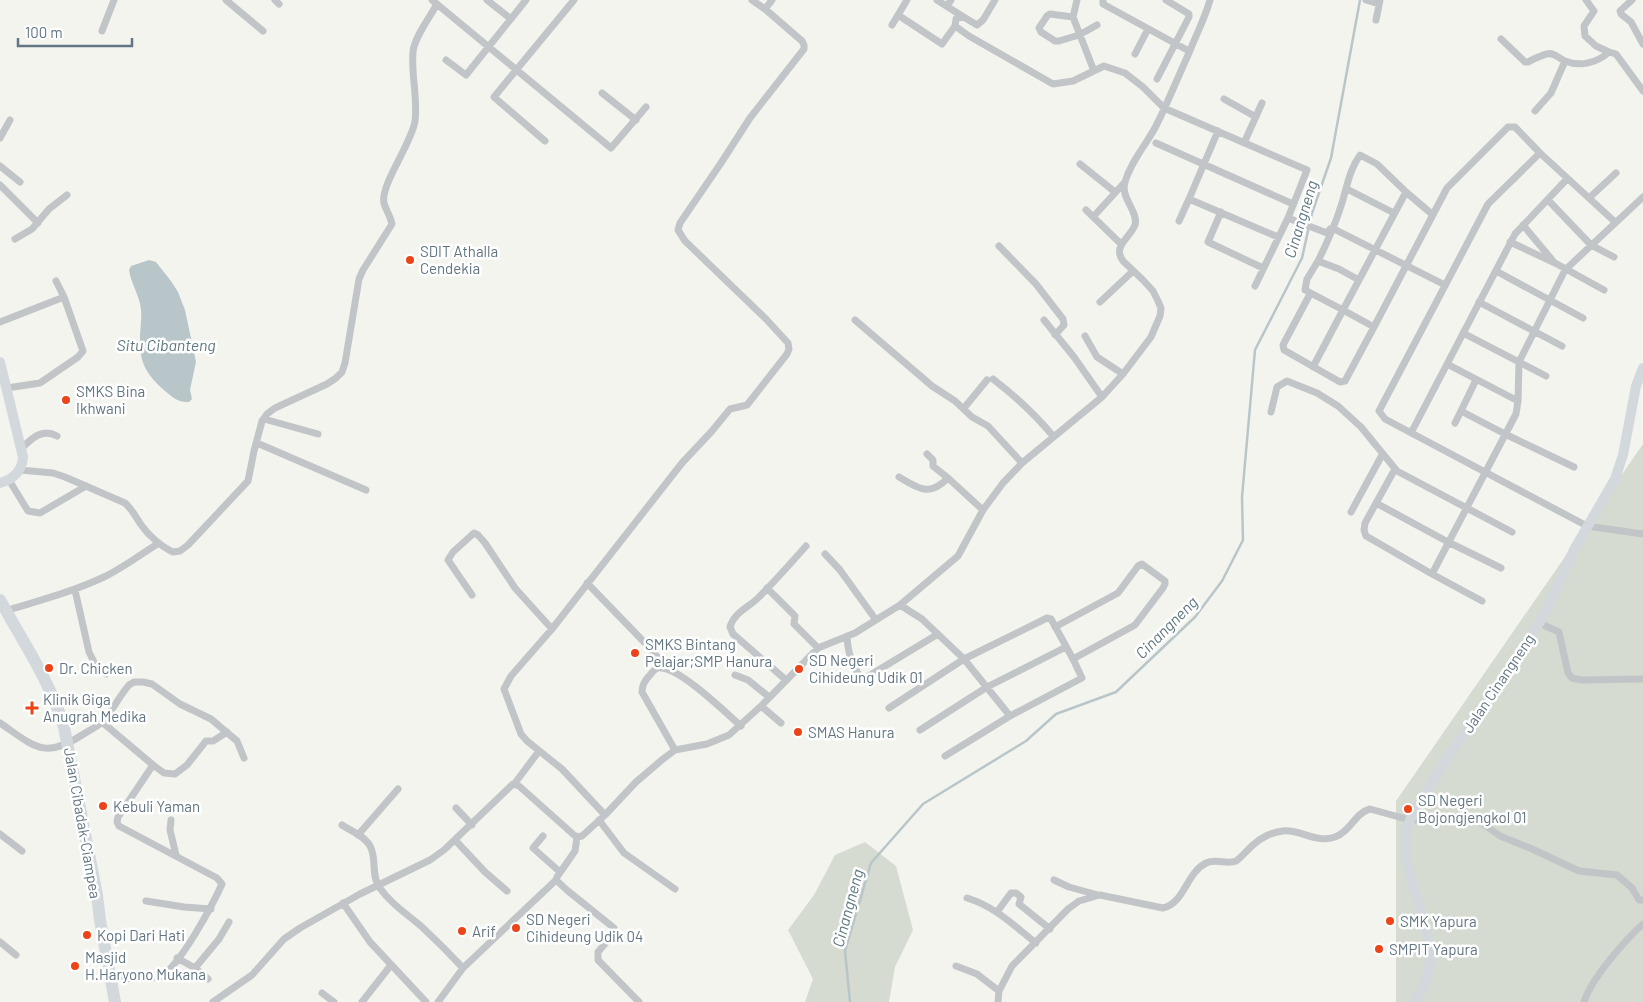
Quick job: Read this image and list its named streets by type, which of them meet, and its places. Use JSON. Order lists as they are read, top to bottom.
{
  "streets": {
    "highway": ["Jalan Cibadak-Ciampea"],
    "street": ["Jalan Cinangneng"]
  },
  "water": ["Cinangneng", "Situ Cibanteng"],
  "places": {
    "other": [
      "SDIT Athalla Cendekia",
      "SMKS Bina Ikhwani",
      "SMKS Bintang Pelajar;SMP Hanura",
      "Dr. Chicken",
      "SD Negeri Cihideung Udik 01",
      "SMAS Hanura",
      "Kebuli Yaman",
      "SD Negeri Bojongjengkol 01",
      "SMK Yapura",
      "SD Negeri Cihideung Udik 04",
      "Arif",
      "Kopi Dari Hati",
      "SMPIT Yapura",
      "Masjid H.Haryono Mukana"
    ],
    "health": ["Klinik Giga Anugrah Medika"]
  },
  "scale_bar": "100 m"
}
